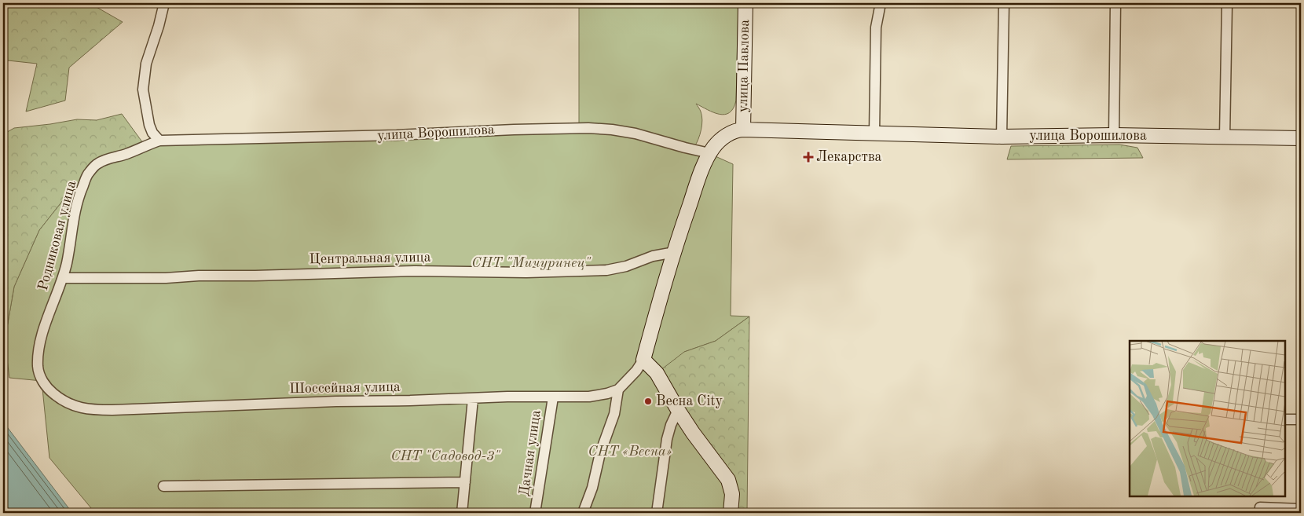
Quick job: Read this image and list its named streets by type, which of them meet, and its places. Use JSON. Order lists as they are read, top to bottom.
{
  "streets": {
    "street": [
      "улица Павлова",
      "улица Ворошилова",
      "Родниковая улица",
      "Центральная улица",
      "Шоссейная улица",
      "Дачная улица"
    ]
  },
  "crossings": [
    ["улица Павлова", "улица Ворошилова"],
    ["улица Ворошилова", "Родниковая улица"],
    ["Родниковая улица", "Центральная улица"],
    ["Родниковая улица", "Шоссейная улица"],
    ["Шоссейная улица", "Дачная улица"]
  ],
  "parks": ["СНТ \"Мичуринец\"", "СНТ «Весна»", "СНТ \"Садовод-3\""],
  "places": {
    "health": ["Лекарства"],
    "other": ["Весна City"]
  }
}
